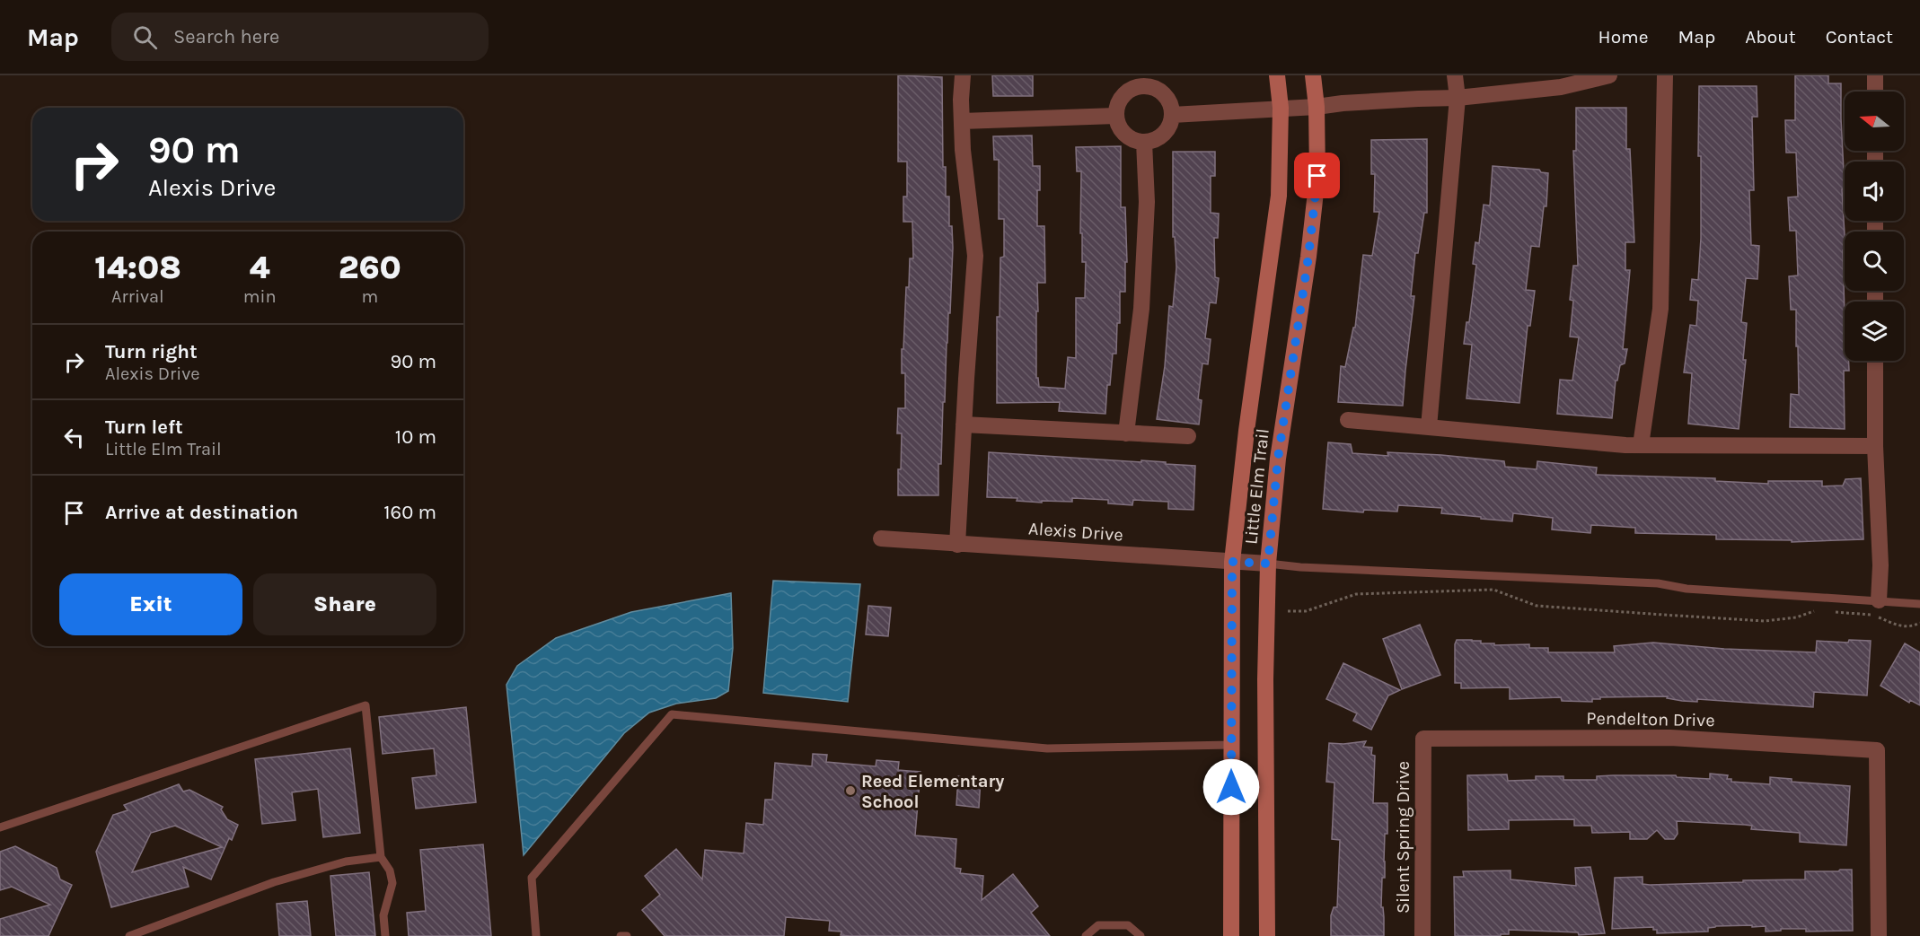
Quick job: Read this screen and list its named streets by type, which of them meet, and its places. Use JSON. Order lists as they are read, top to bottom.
{
  "streets": {
    "street": [
      "Little Elm Trail",
      "Alexis Drive",
      "Pendelton Drive",
      "Silent Spring Drive"
    ]
  },
  "crossings": [
    ["Little Elm Trail", "Alexis Drive"],
    ["Pendelton Drive", "Silent Spring Drive"]
  ],
  "places": ["Reed Elementary School"],
  "north": "left",
  "page": {
    "header": "Map",
    "search": "Search here",
    "nav": [
      "Home",
      "Map",
      "About",
      "Contact"
    ],
    "turn": ["90 m", "Alexis Drive"],
    "eta": [
      "14:08",
      "Arrival",
      "4",
      "min",
      "260",
      "m"
    ],
    "list": [
      {
        "name": "Turn right",
        "note": "Alexis Drive",
        "value": "90 m"
      },
      {
        "name": "Turn left",
        "note": "Little Elm Trail",
        "value": "10 m"
      },
      {
        "name": "Arrive at destination",
        "value": "160 m"
      }
    ],
    "buttons": ["Exit", "Share"]
  }
}
